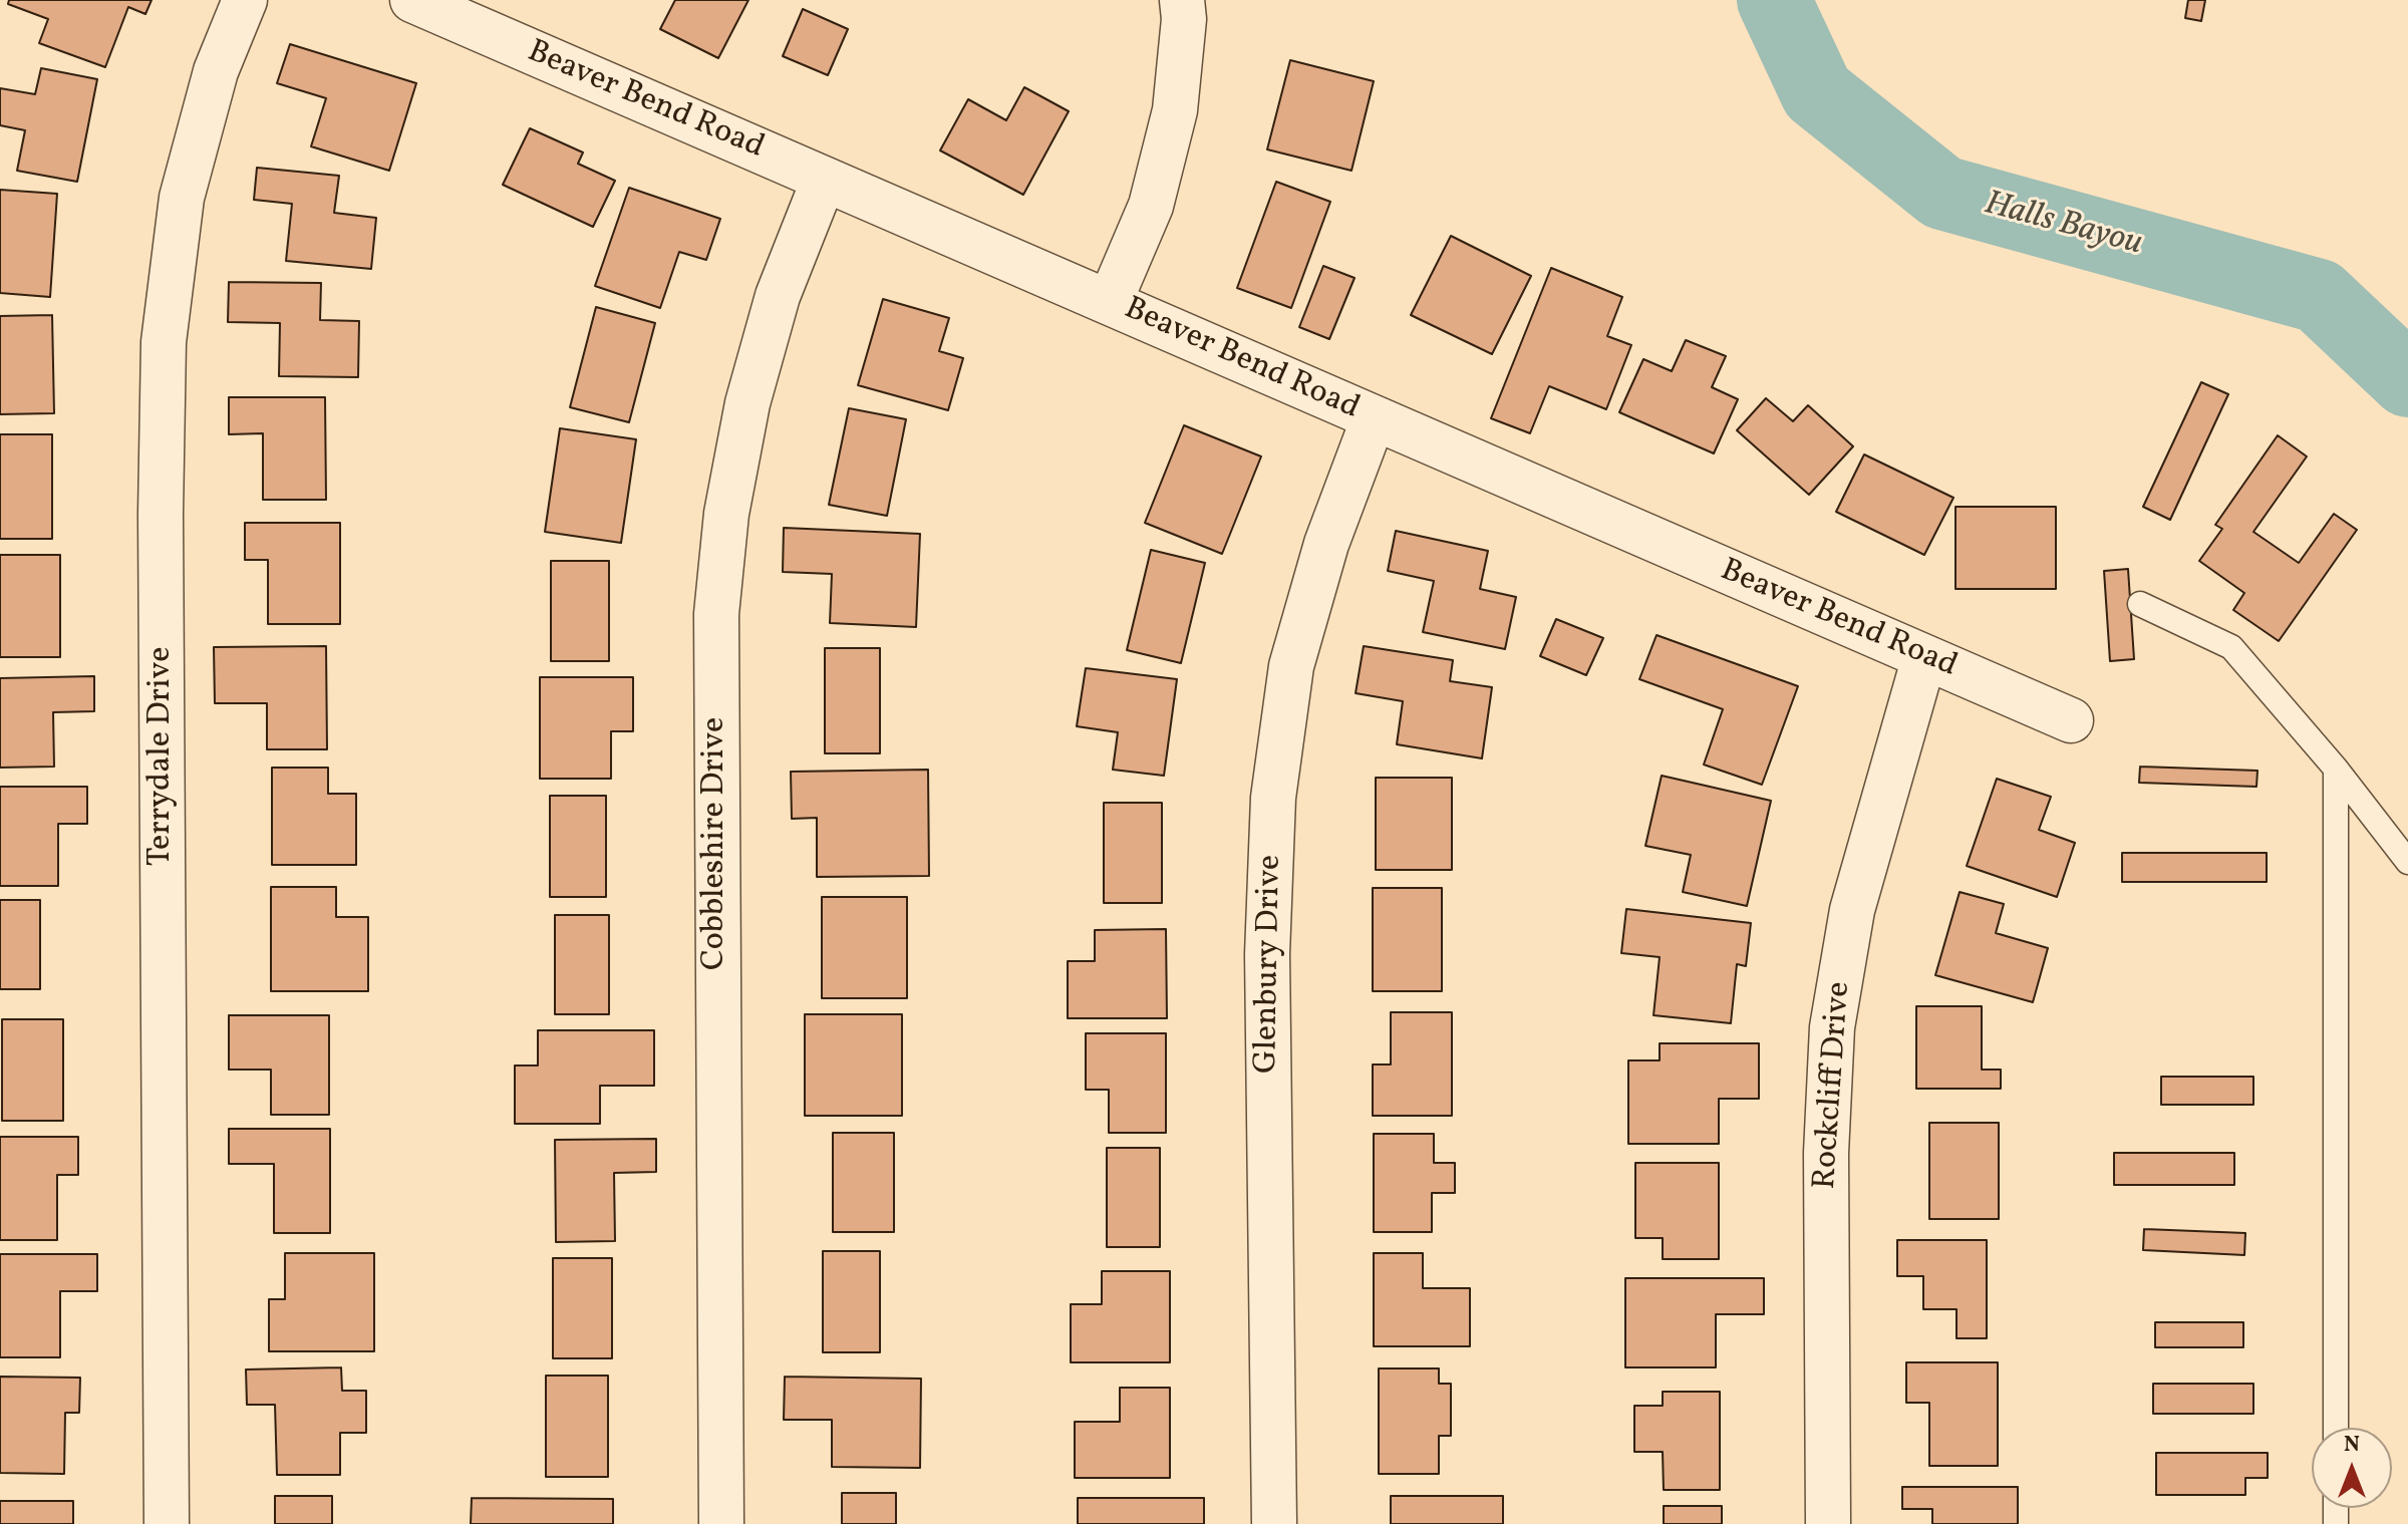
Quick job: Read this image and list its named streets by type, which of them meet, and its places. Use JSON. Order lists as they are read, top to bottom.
{
  "streets": {
    "street": [
      "Beaver Bend Road",
      "Terrydale Drive",
      "Cobbleshire Drive",
      "Glenbury Drive",
      "Rockcliff Drive"
    ]
  },
  "crossings": [
    ["Beaver Bend Road", "Cobbleshire Drive"],
    ["Beaver Bend Road", "Glenbury Drive"],
    ["Beaver Bend Road", "Rockcliff Drive"]
  ],
  "water": ["Halls Bayou"],
  "north": "top"
}
